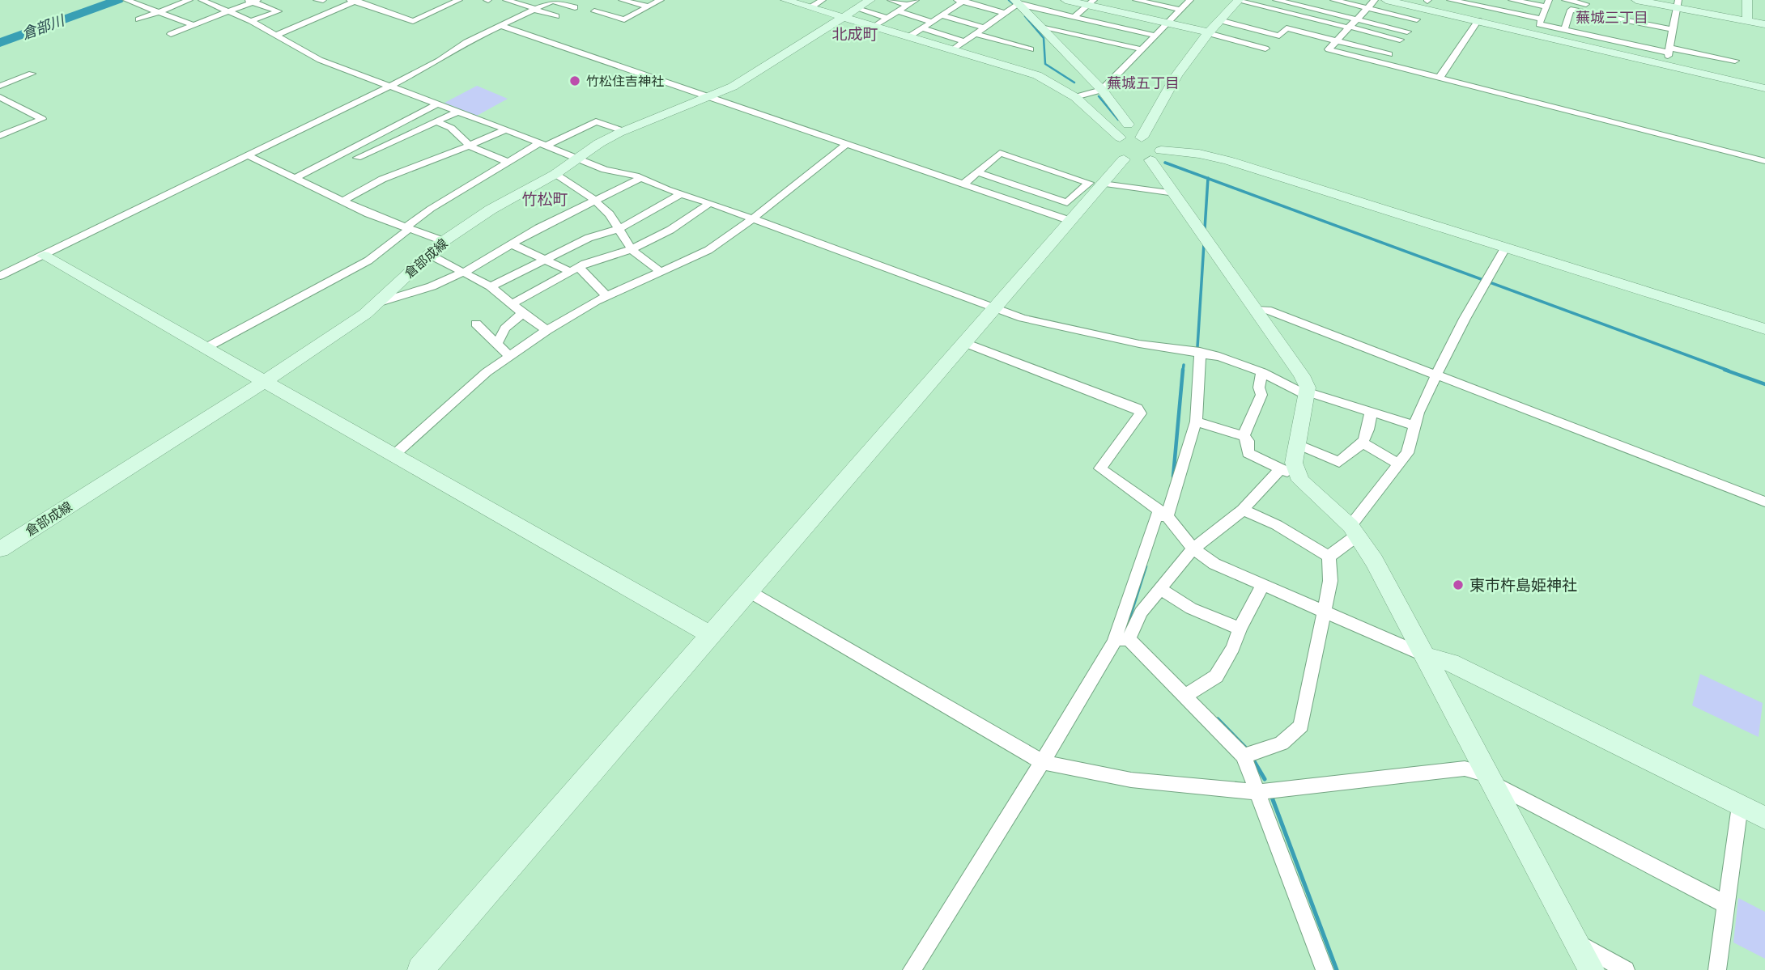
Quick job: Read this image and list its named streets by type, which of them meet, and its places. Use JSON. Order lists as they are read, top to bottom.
{
  "streets": {
    "street": ["倉部成線"]
  },
  "districts": [
    "蕪城三丁目",
    "北成町",
    "蕪城五丁目",
    "竹松町"
  ],
  "water": ["倉部川"],
  "places": ["竹松住吉神社", "東市杵島姫神社"]
}
